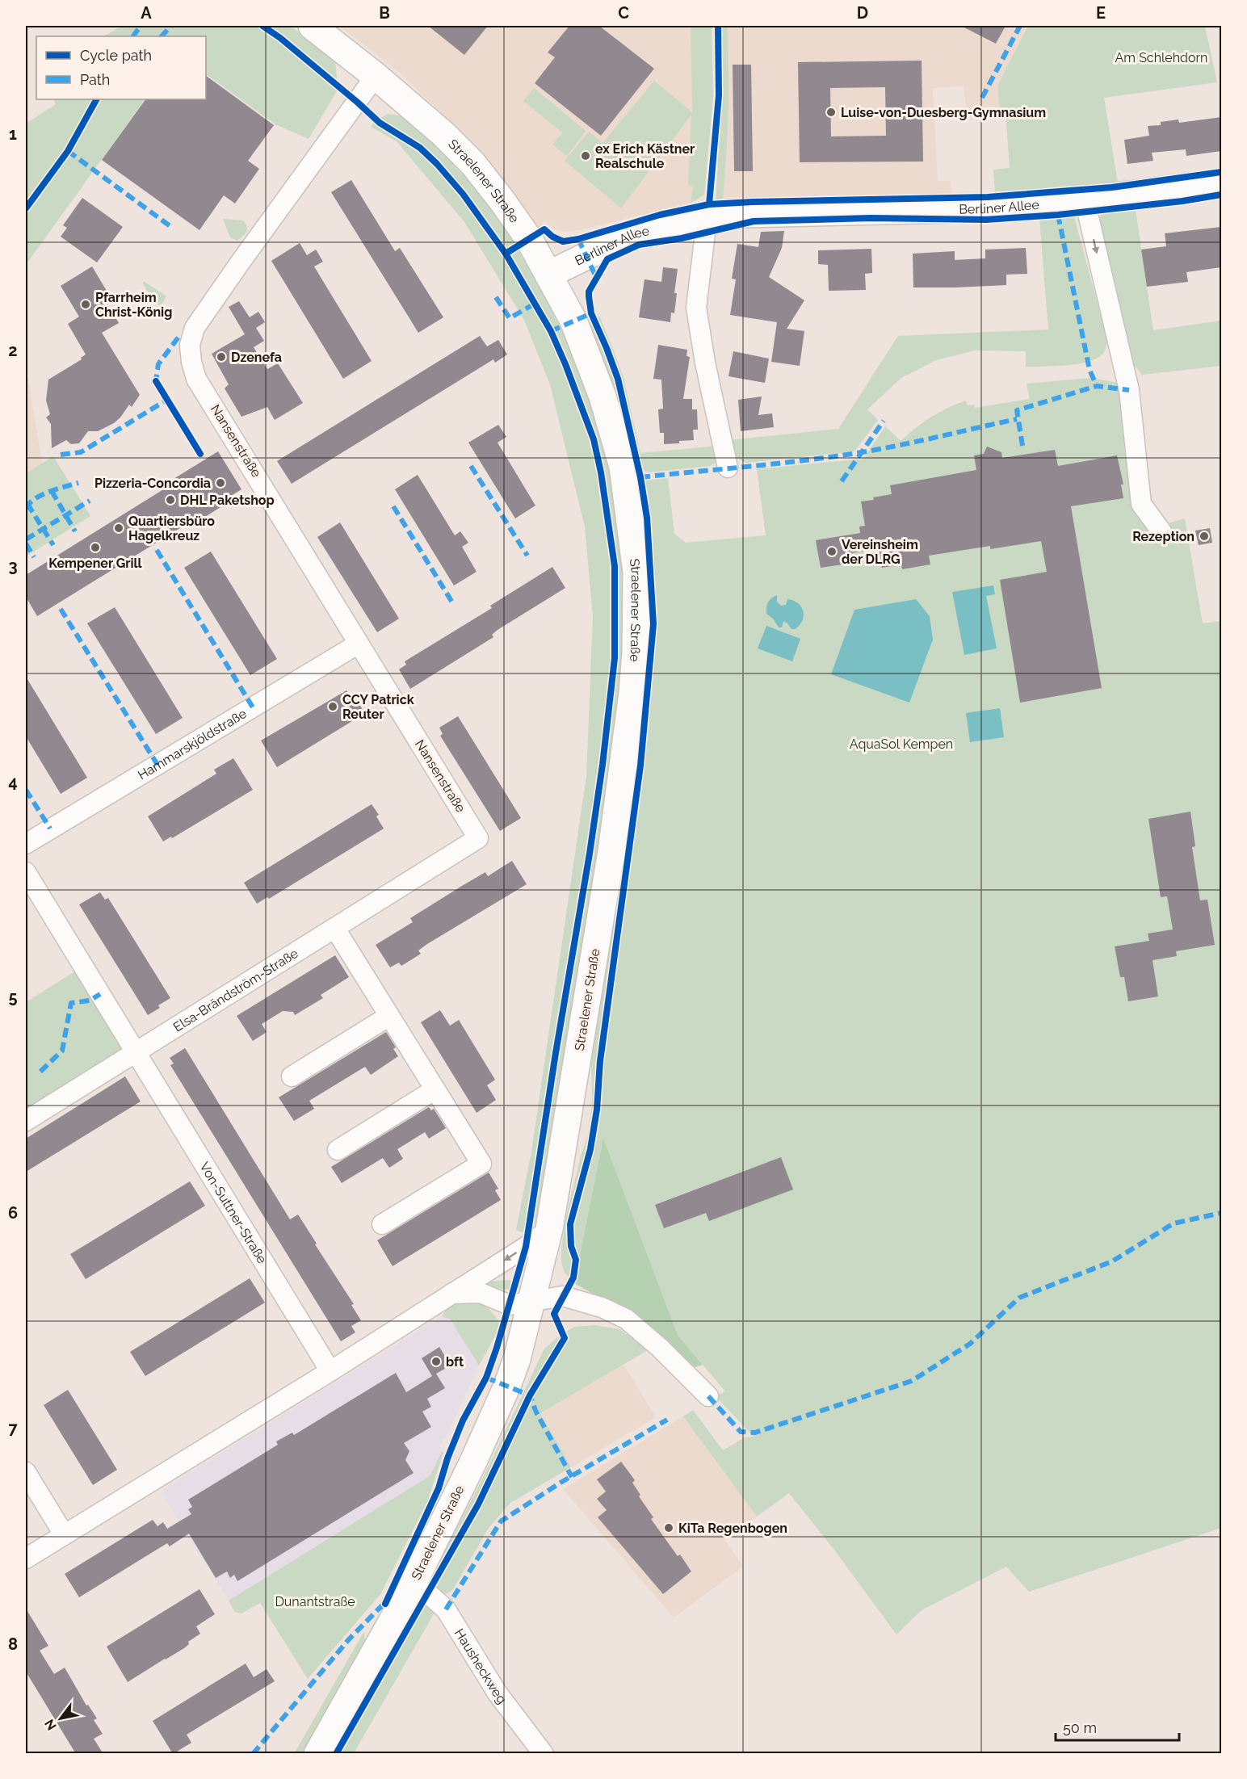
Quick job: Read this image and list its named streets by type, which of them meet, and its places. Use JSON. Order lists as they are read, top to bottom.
{
  "streets": {
    "street": [
      "Straelener Straße",
      "Berliner Allee",
      "Nansenstraße",
      "Hammarskjöldstraße",
      "Elsa-Brändström-Straße",
      "Von-Suttner-Straße",
      "Hausheckweg"
    ]
  },
  "crossings": [
    ["Straelener Straße", "Berliner Allee"],
    ["Straelener Straße", "Nansenstraße"],
    ["Straelener Straße", "Hausheckweg"],
    ["Nansenstraße", "Hammarskjöldstraße"],
    ["Nansenstraße", "Elsa-Brändström-Straße"],
    ["Elsa-Brändström-Straße", "Von-Suttner-Straße"]
  ],
  "parks": ["Am Schlehdorn", "AquaSol Kempen", "Dunantstraße"],
  "places": [
    "Luise-von-Duesberg-Gymnasium",
    "ex Erich Kästner Realschule",
    "Pfarrheim Christ-König",
    "Dzenefa",
    "Pizzeria-Concordia",
    "DHL Paketshop",
    "Quartiersbüro Hagelkreuz",
    "Rezeption",
    "Kempener Grill",
    "Vereinsheim der DLRG",
    "CCY Patrick Reuter",
    "bft",
    "KiTa Regenbogen"
  ],
  "legend": ["Cycle path", "Path"],
  "scale_bar": "50 m",
  "north": "bottom left",
  "grid": {
    "columns": [
      "A",
      "B",
      "C",
      "D",
      "E"
    ],
    "rows": [
      "1",
      "2",
      "3",
      "4",
      "5",
      "6",
      "7",
      "8"
    ]
  }
}
